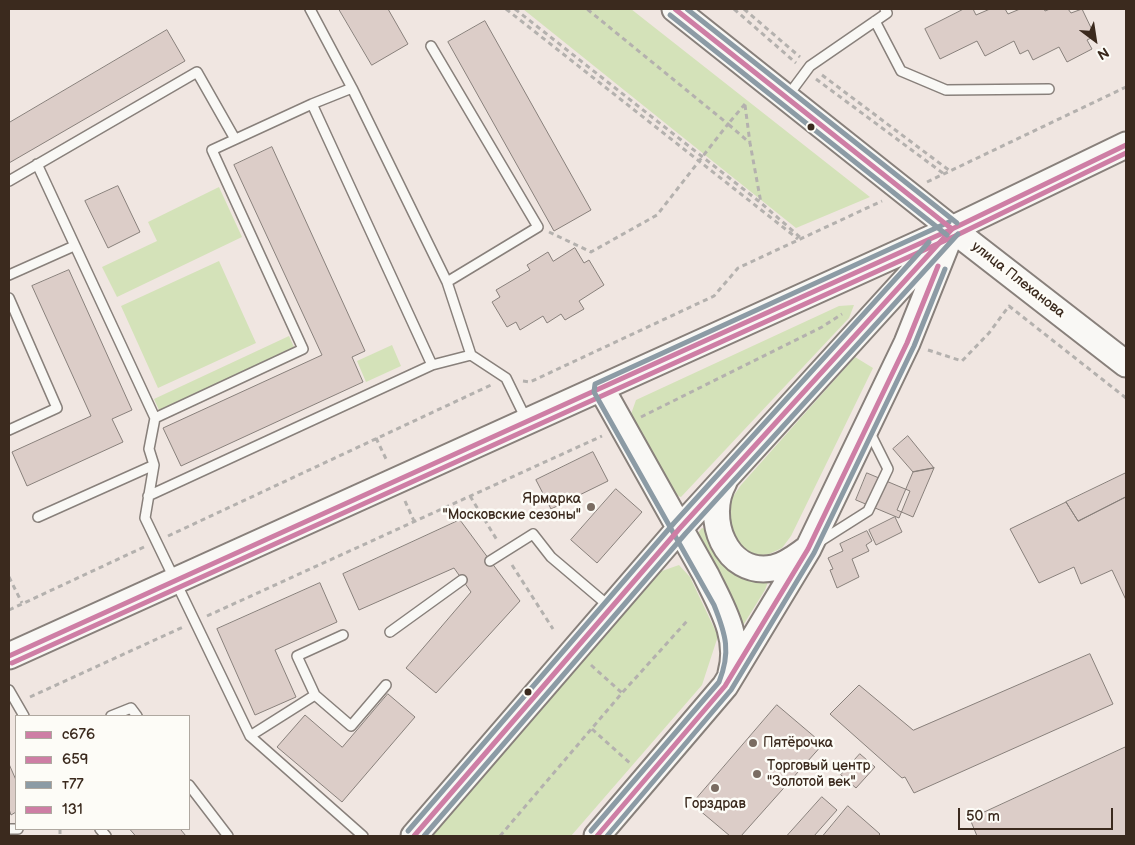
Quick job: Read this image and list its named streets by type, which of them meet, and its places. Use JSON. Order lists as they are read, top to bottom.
{
  "streets": {
    "main road": ["улица Плеханова"]
  },
  "places": [
    "Ярмарка \"Московские сезоны\"",
    "Пятёрочка",
    "Торговый центр \"Золотой век\"",
    "Горздрав"
  ],
  "lines": [
    "transit line т77",
    "transit line 131",
    "transit line с676",
    "transit line 659"
  ],
  "legend": [
    "с676",
    "659",
    "т77",
    "131"
  ],
  "scale_bar": "50 m",
  "north": "bottom right"
}
